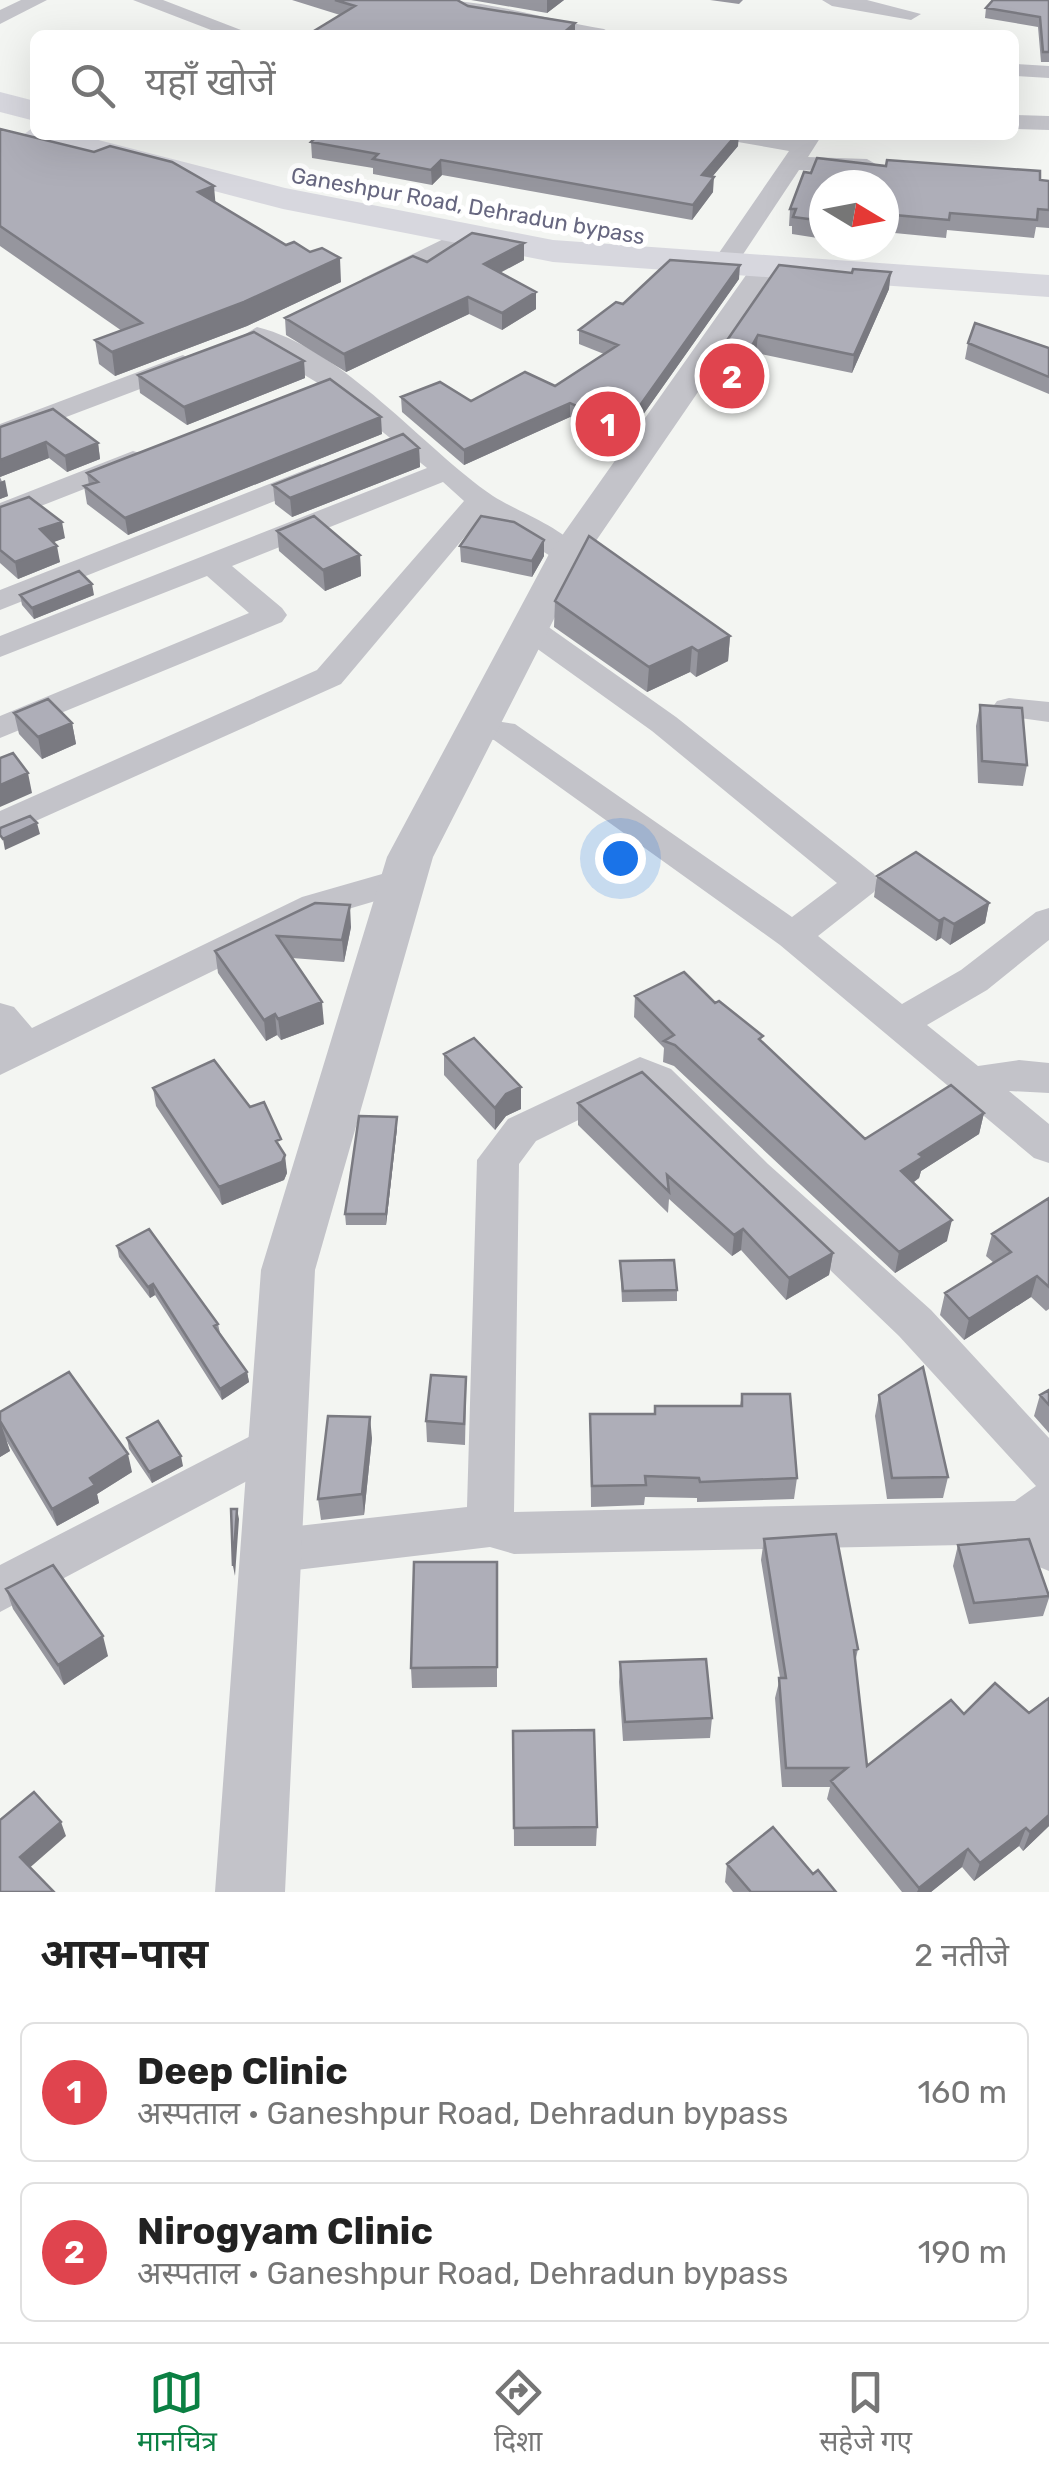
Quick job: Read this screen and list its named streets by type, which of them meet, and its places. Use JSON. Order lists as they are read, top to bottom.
{
  "streets": {
    "main road": ["Ganeshpur Road, Dehradun bypass"]
  },
  "north": "right",
  "page": {
    "search": "यहाँ खोजें",
    "pins": ["2", "1"],
    "heading": ["आस-पास", "2 नतीजे"],
    "list": [
      {
        "mark": "1",
        "name": "Deep Clinic",
        "note": "अस्पताल · Ganeshpur Road, Dehradun bypass",
        "value": "160 m"
      },
      {
        "mark": "2",
        "name": "Nirogyam Clinic",
        "note": "अस्पताल · Ganeshpur Road, Dehradun bypass",
        "value": "190 m"
      }
    ],
    "nav": ["मानचित्र", "दिशा", "सहेजे गए"]
  }
}
